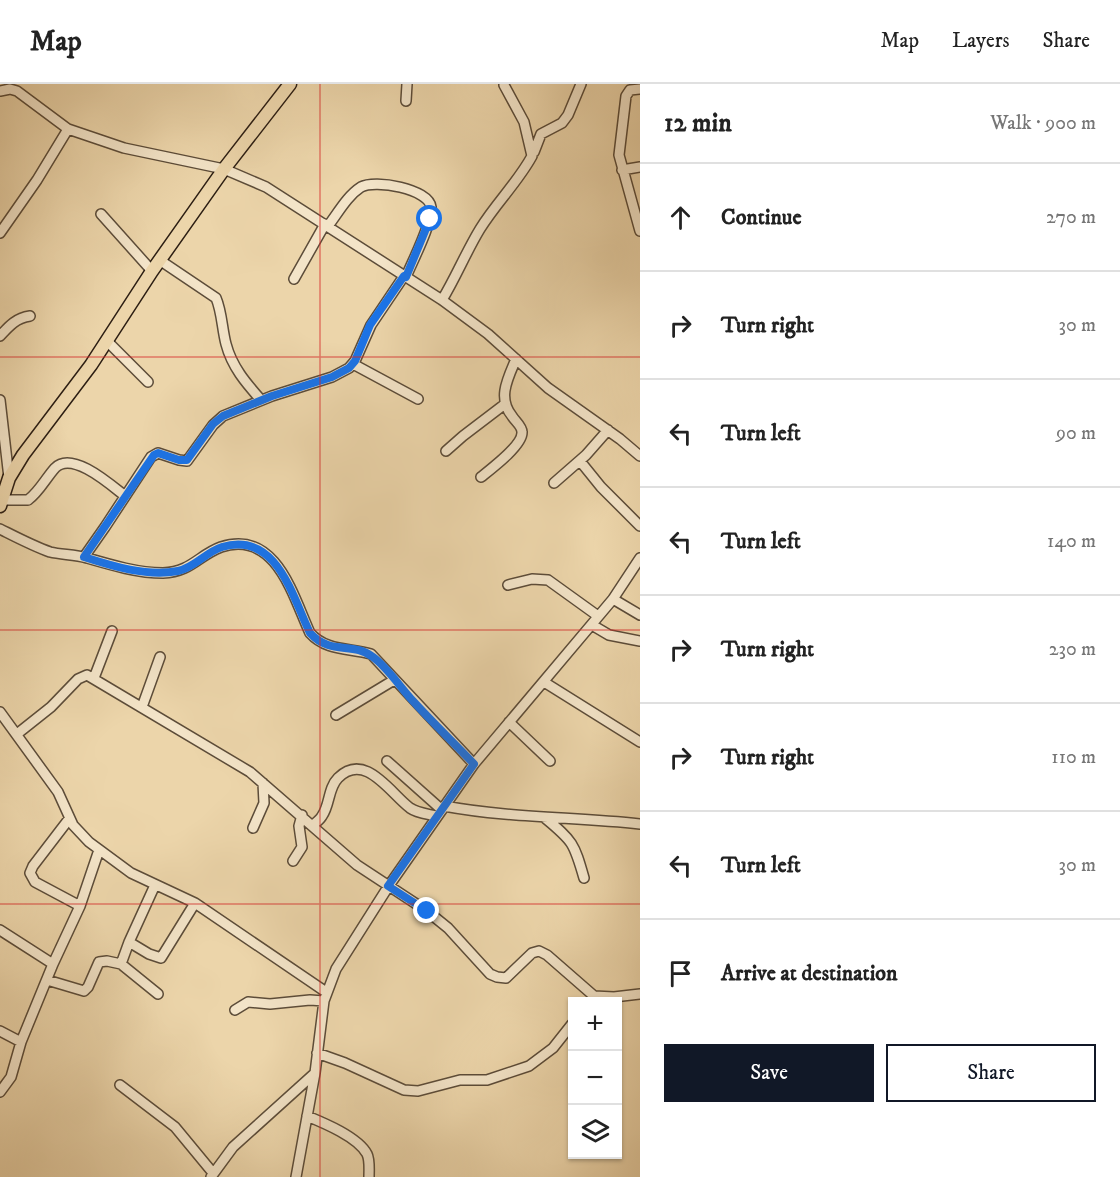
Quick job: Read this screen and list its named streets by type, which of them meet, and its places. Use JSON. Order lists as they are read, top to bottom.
{
  "page": {
    "header": "Map",
    "nav": ["Map", "Layers", "Share"],
    "heading": ["12 min", "Walk · 900 m"],
    "list": [
      ["Continue", "270 m"],
      ["Turn right", "30 m"],
      ["Turn left", "90 m"],
      ["Turn left", "140 m"],
      ["Turn right", "230 m"],
      ["Turn right", "110 m"],
      ["Turn left", "30 m"],
      "Arrive at destination"
    ],
    "map_buttons": ["+", "−"],
    "buttons": ["Save", "Share"]
  }
}
